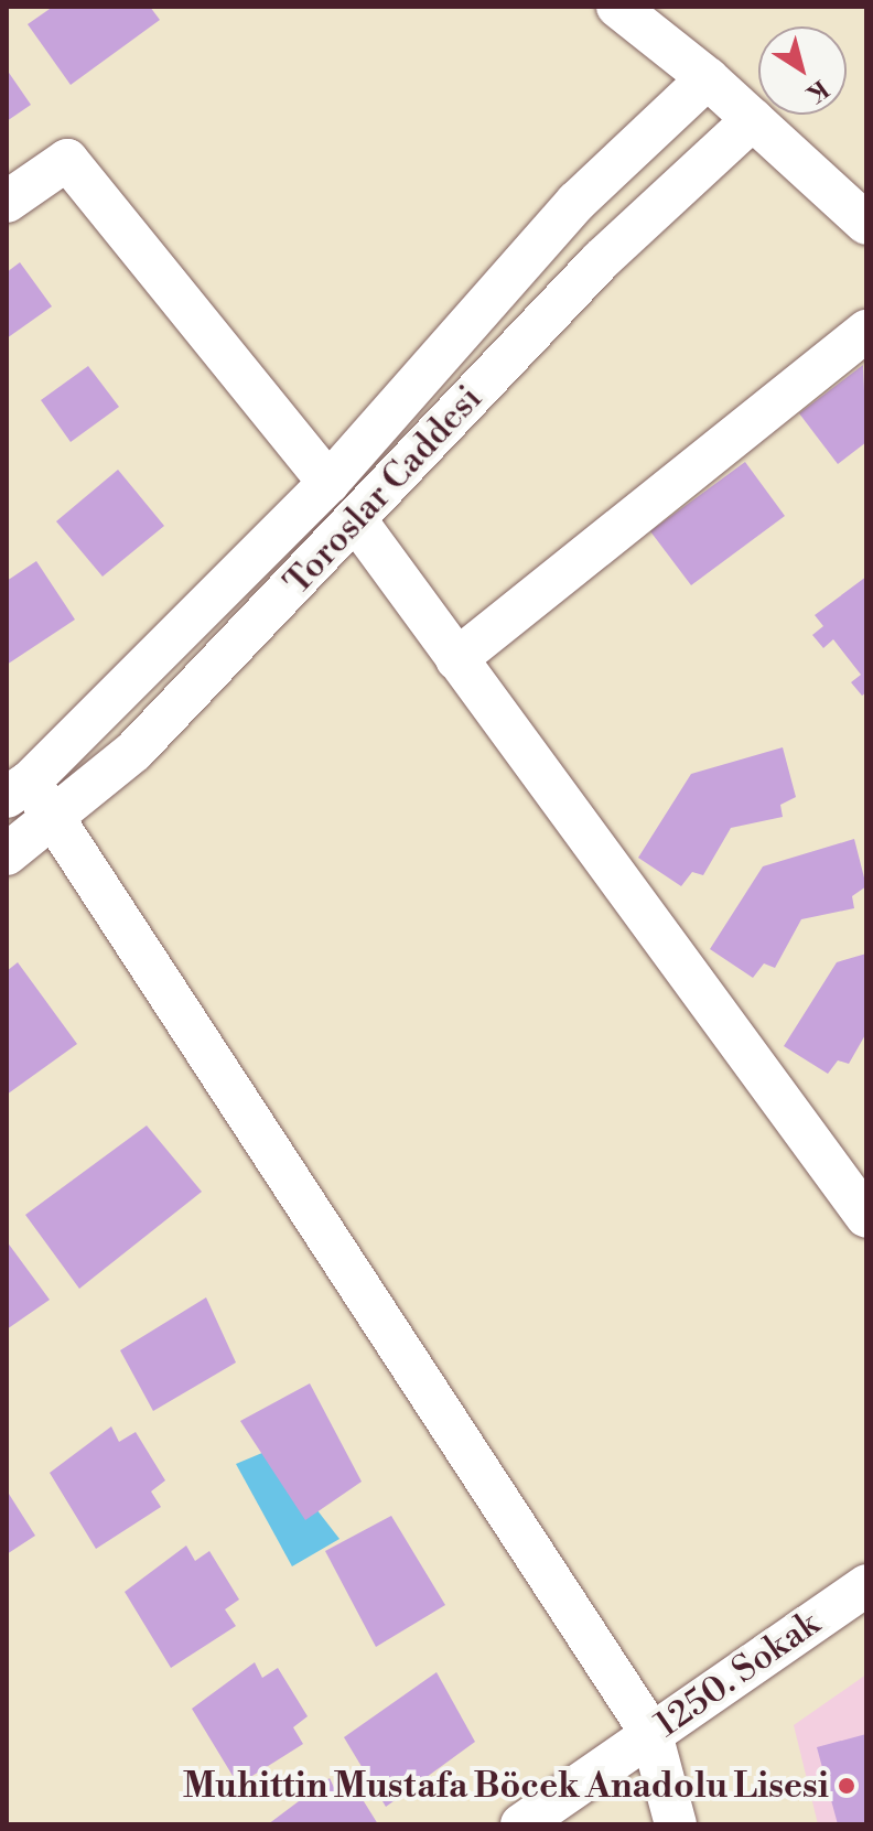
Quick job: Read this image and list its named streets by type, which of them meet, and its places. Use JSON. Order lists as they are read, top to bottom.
{
  "streets": {
    "street": ["Toroslar Caddesi", "1250. Sokak"]
  },
  "places": ["Muhittin Mustafa Böcek Anadolu Lisesi"],
  "north": "bottom right"
}
